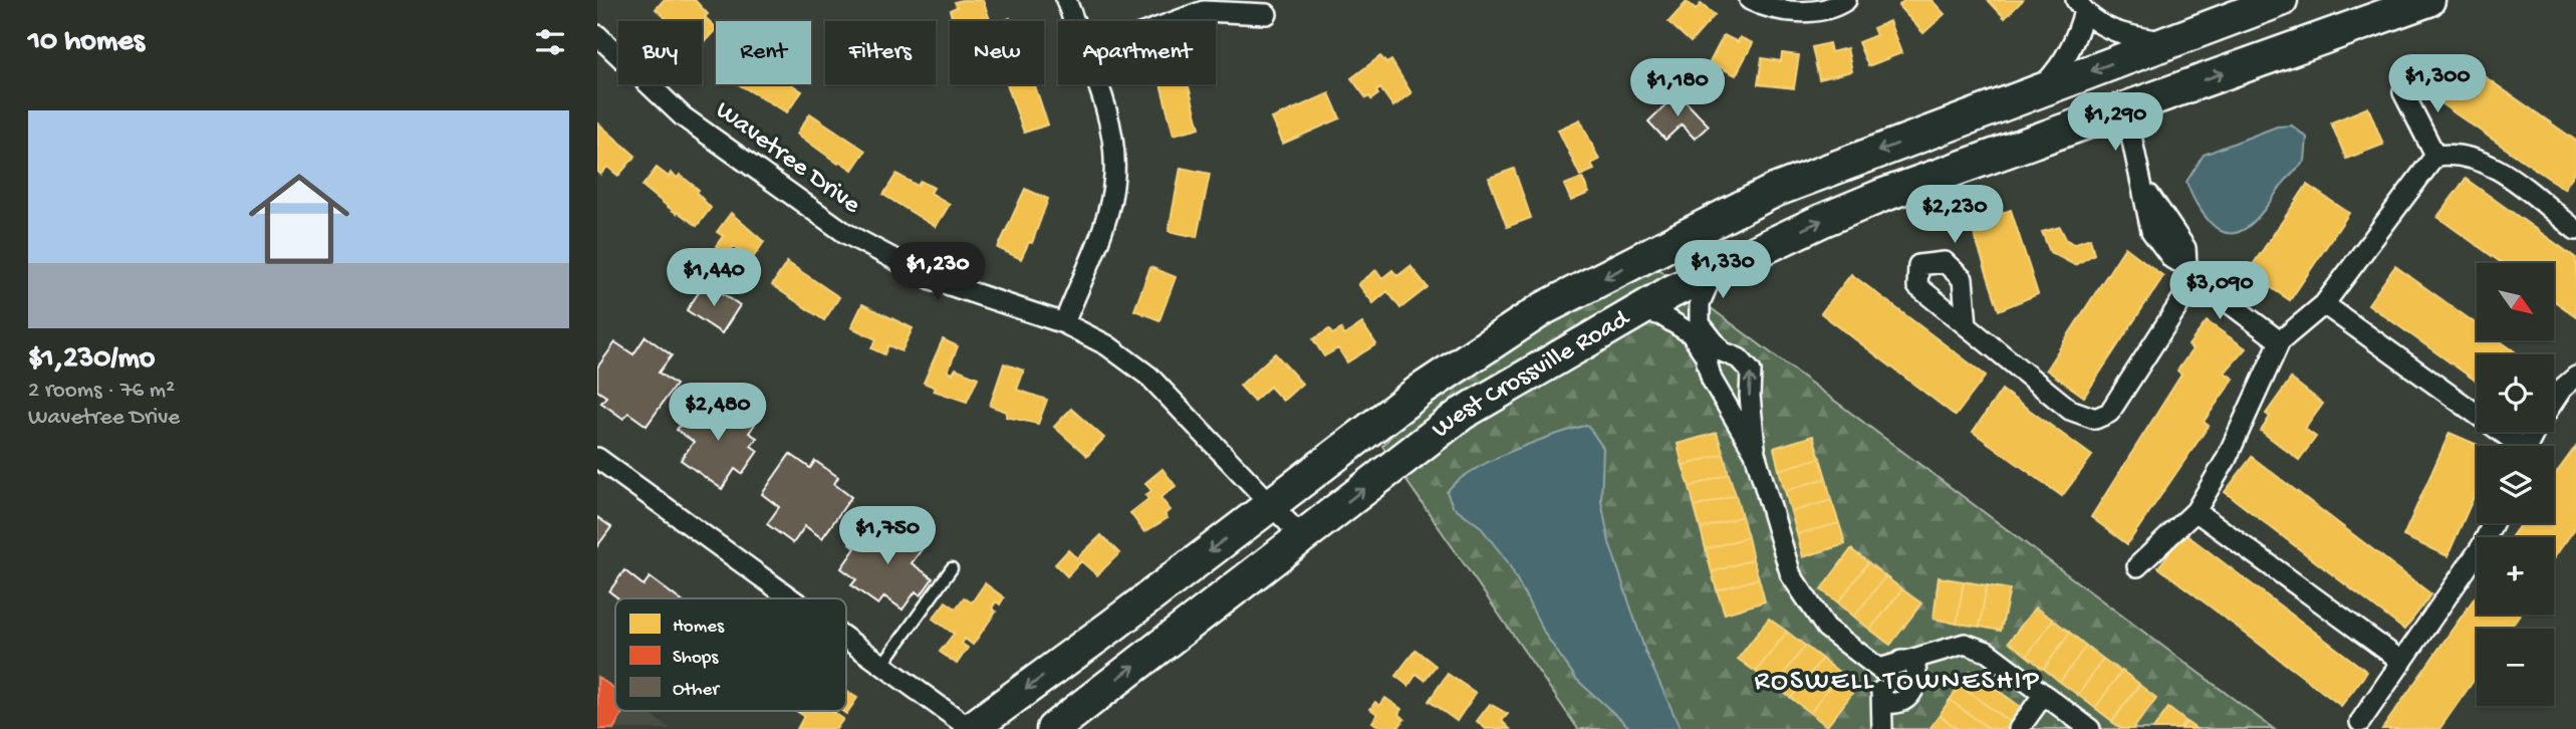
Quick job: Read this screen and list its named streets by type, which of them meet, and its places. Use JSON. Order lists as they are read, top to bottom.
{
  "streets": {
    "main road": ["West Crossville Road"],
    "street": ["Wavetree Drive"]
  },
  "crossings": [
    ["Wavetree Drive", "West Crossville Road"]
  ],
  "districts": ["ROSWELL TOWNESHIP"],
  "legend": ["Homes", "Shops", "Other"],
  "north": "bottom right",
  "page": {
    "heading": "10 homes",
    "chip": [
      "Buy",
      "Rent",
      "Filters",
      "New",
      "Apartment"
    ],
    "price": [
      "$1,300",
      "$1,180",
      "$1,290",
      "$2,230",
      "$1,330",
      "$1,230",
      "$1,440",
      "$3,090",
      "$2,480",
      "$1,750"
    ],
    "list": [
      {
        "name": "$1,230/mo",
        "note": "2 rooms · 76 m² · Wavetree Drive"
      }
    ],
    "map_buttons": ["+", "−"]
  }
}
